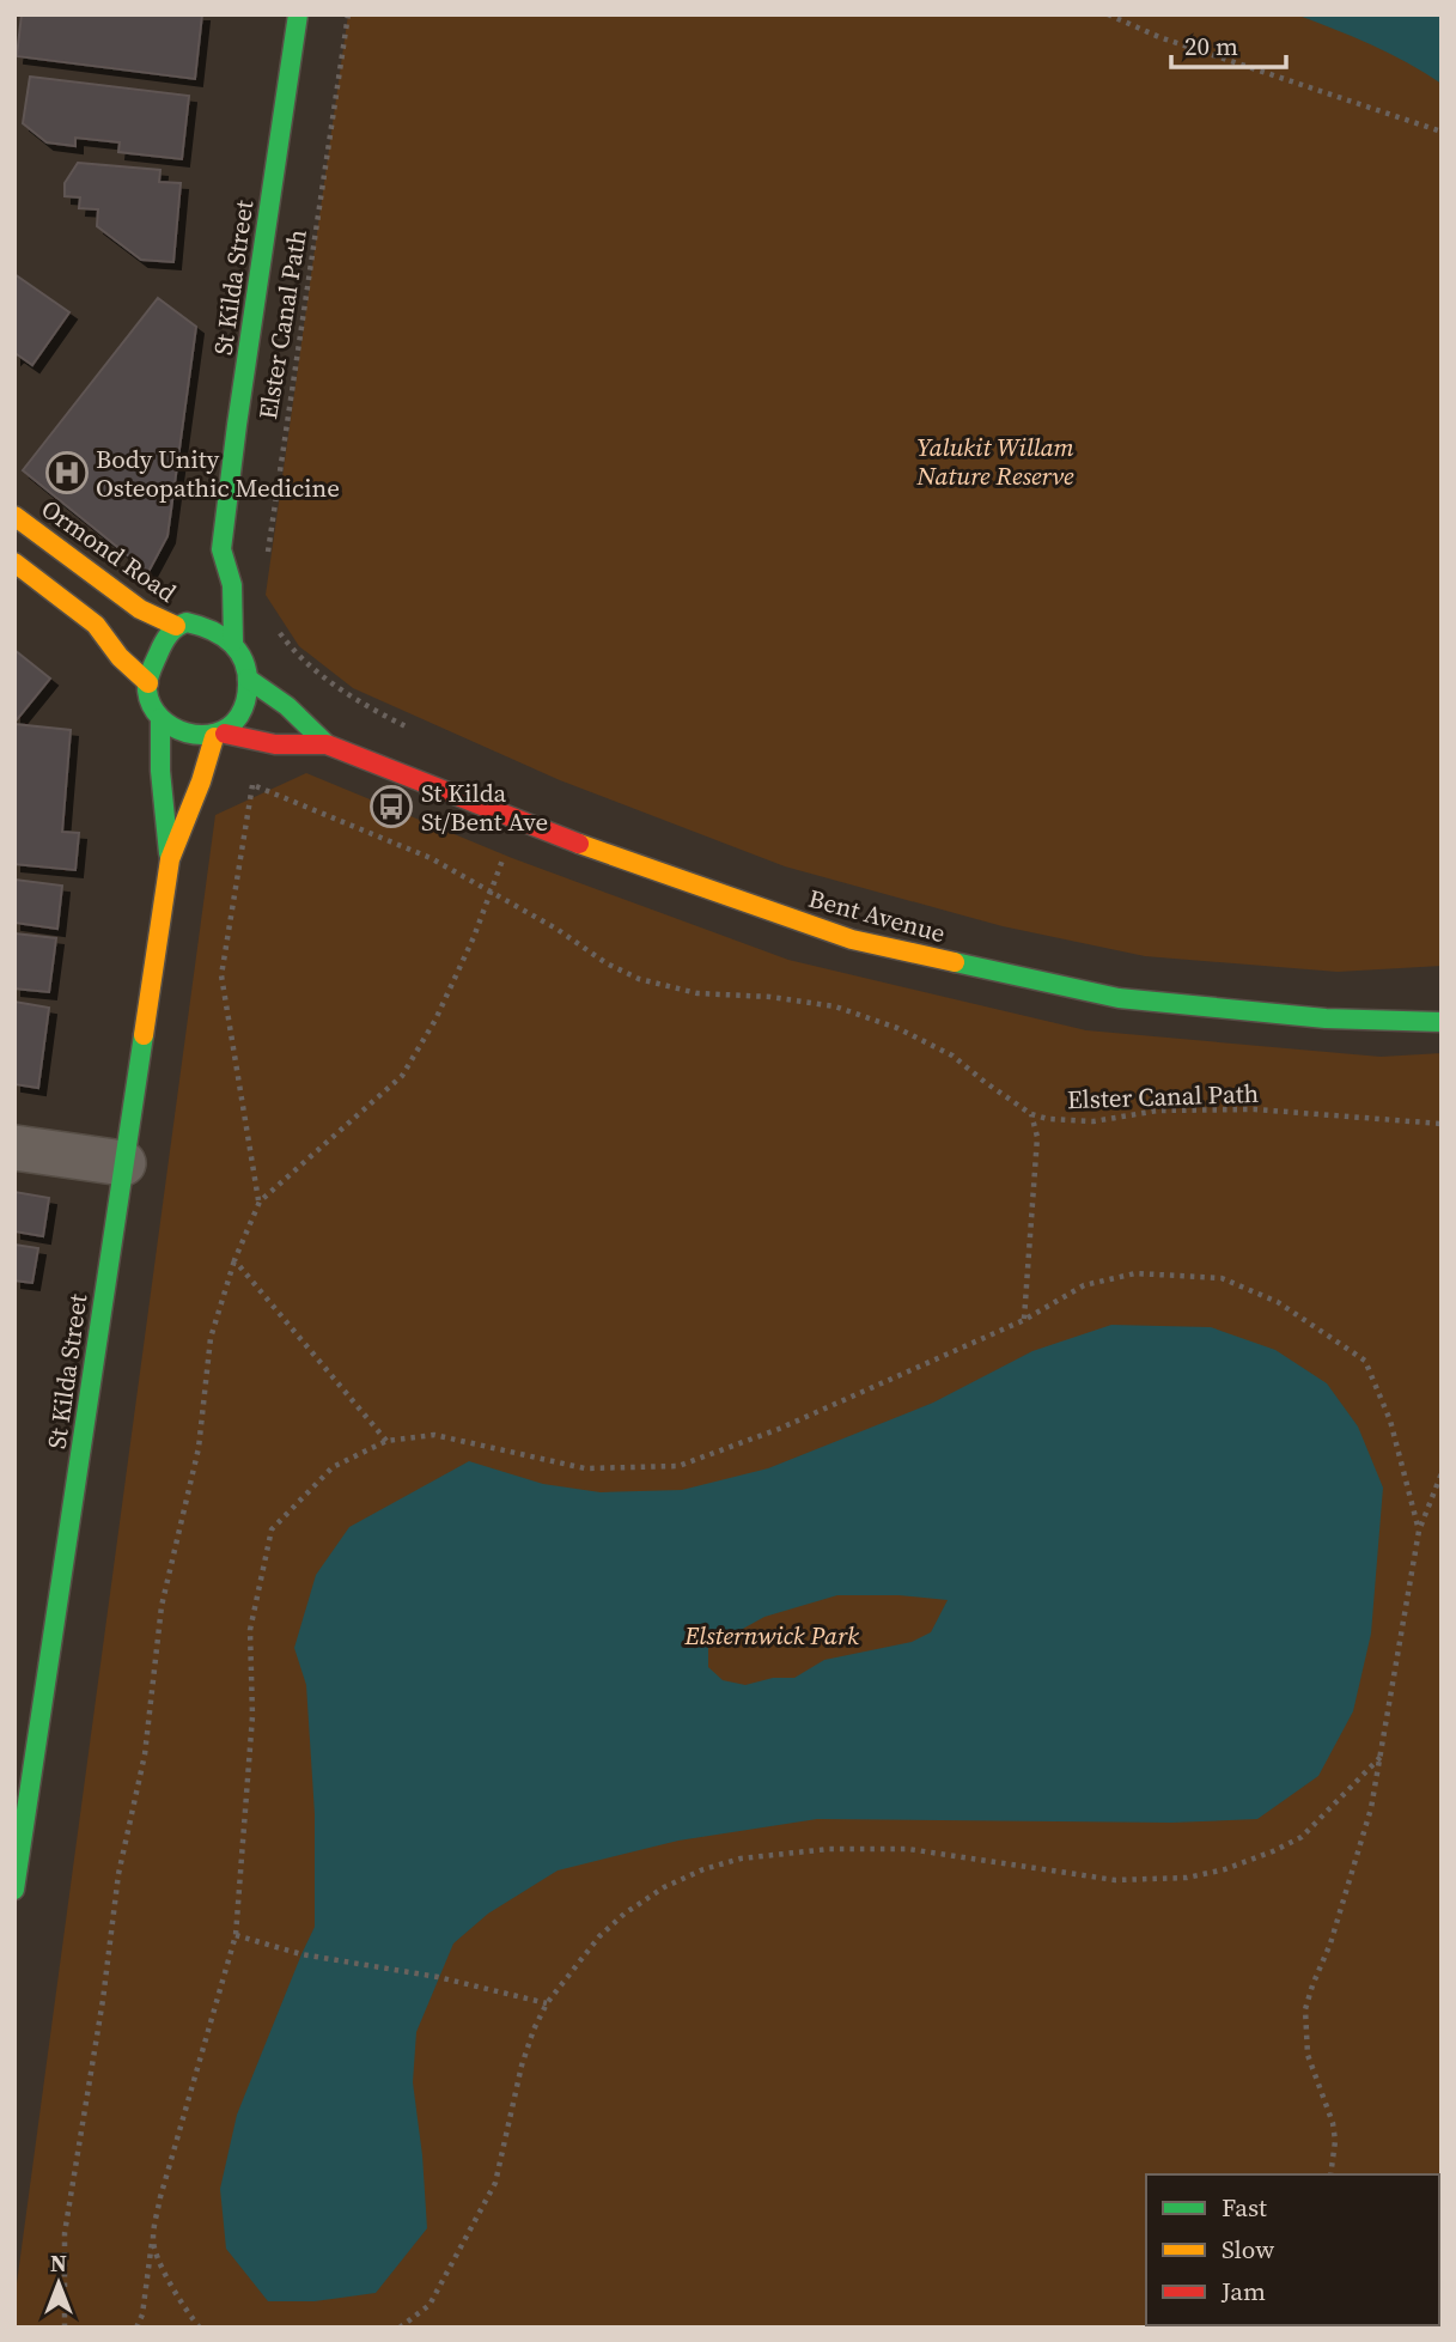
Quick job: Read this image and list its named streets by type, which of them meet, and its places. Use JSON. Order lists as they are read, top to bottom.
{
  "streets": {
    "main road": ["St Kilda Street", "Ormond Road", "Bent Avenue"],
    "path": ["Elster Canal Path"]
  },
  "crossings": [
    ["St Kilda Street", "Ormond Road"],
    ["St Kilda Street", "Bent Avenue"],
    ["Ormond Road", "Bent Avenue"]
  ],
  "parks": ["Yalukit Willam Nature Reserve", "Elsternwick Park"],
  "places": {
    "hospital": ["Body Unity Osteopathic Medicine"],
    "bus stop": ["St Kilda St/Bent Ave"]
  },
  "legend": ["Fast", "Slow", "Jam"],
  "scale_bar": "20 m",
  "north": "top"
}
